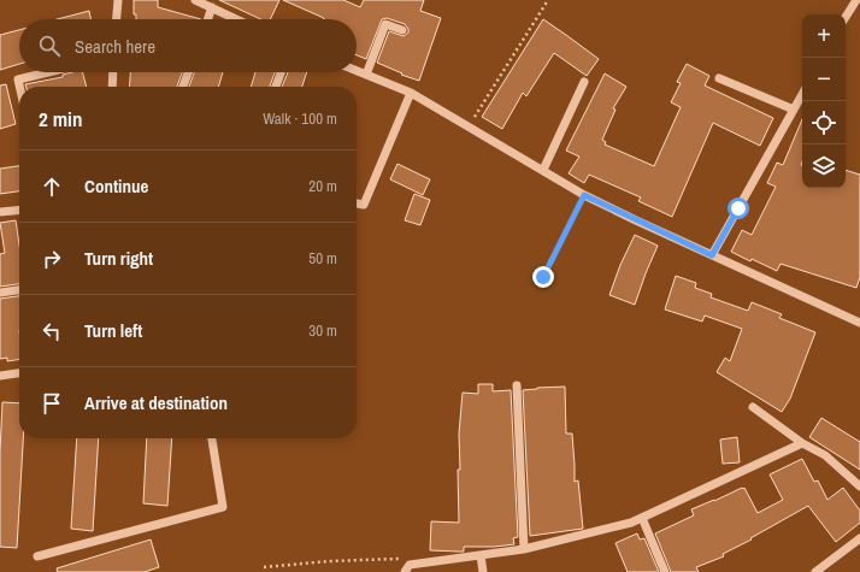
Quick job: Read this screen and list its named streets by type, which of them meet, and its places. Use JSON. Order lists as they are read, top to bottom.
{
  "page": {
    "map_buttons": ["+", "−"],
    "search": "Search here",
    "heading": ["2 min", "Walk · 100 m"],
    "list": [
      ["Continue", "20 m"],
      ["Turn right", "50 m"],
      ["Turn left", "30 m"],
      "Arrive at destination"
    ]
  }
}
